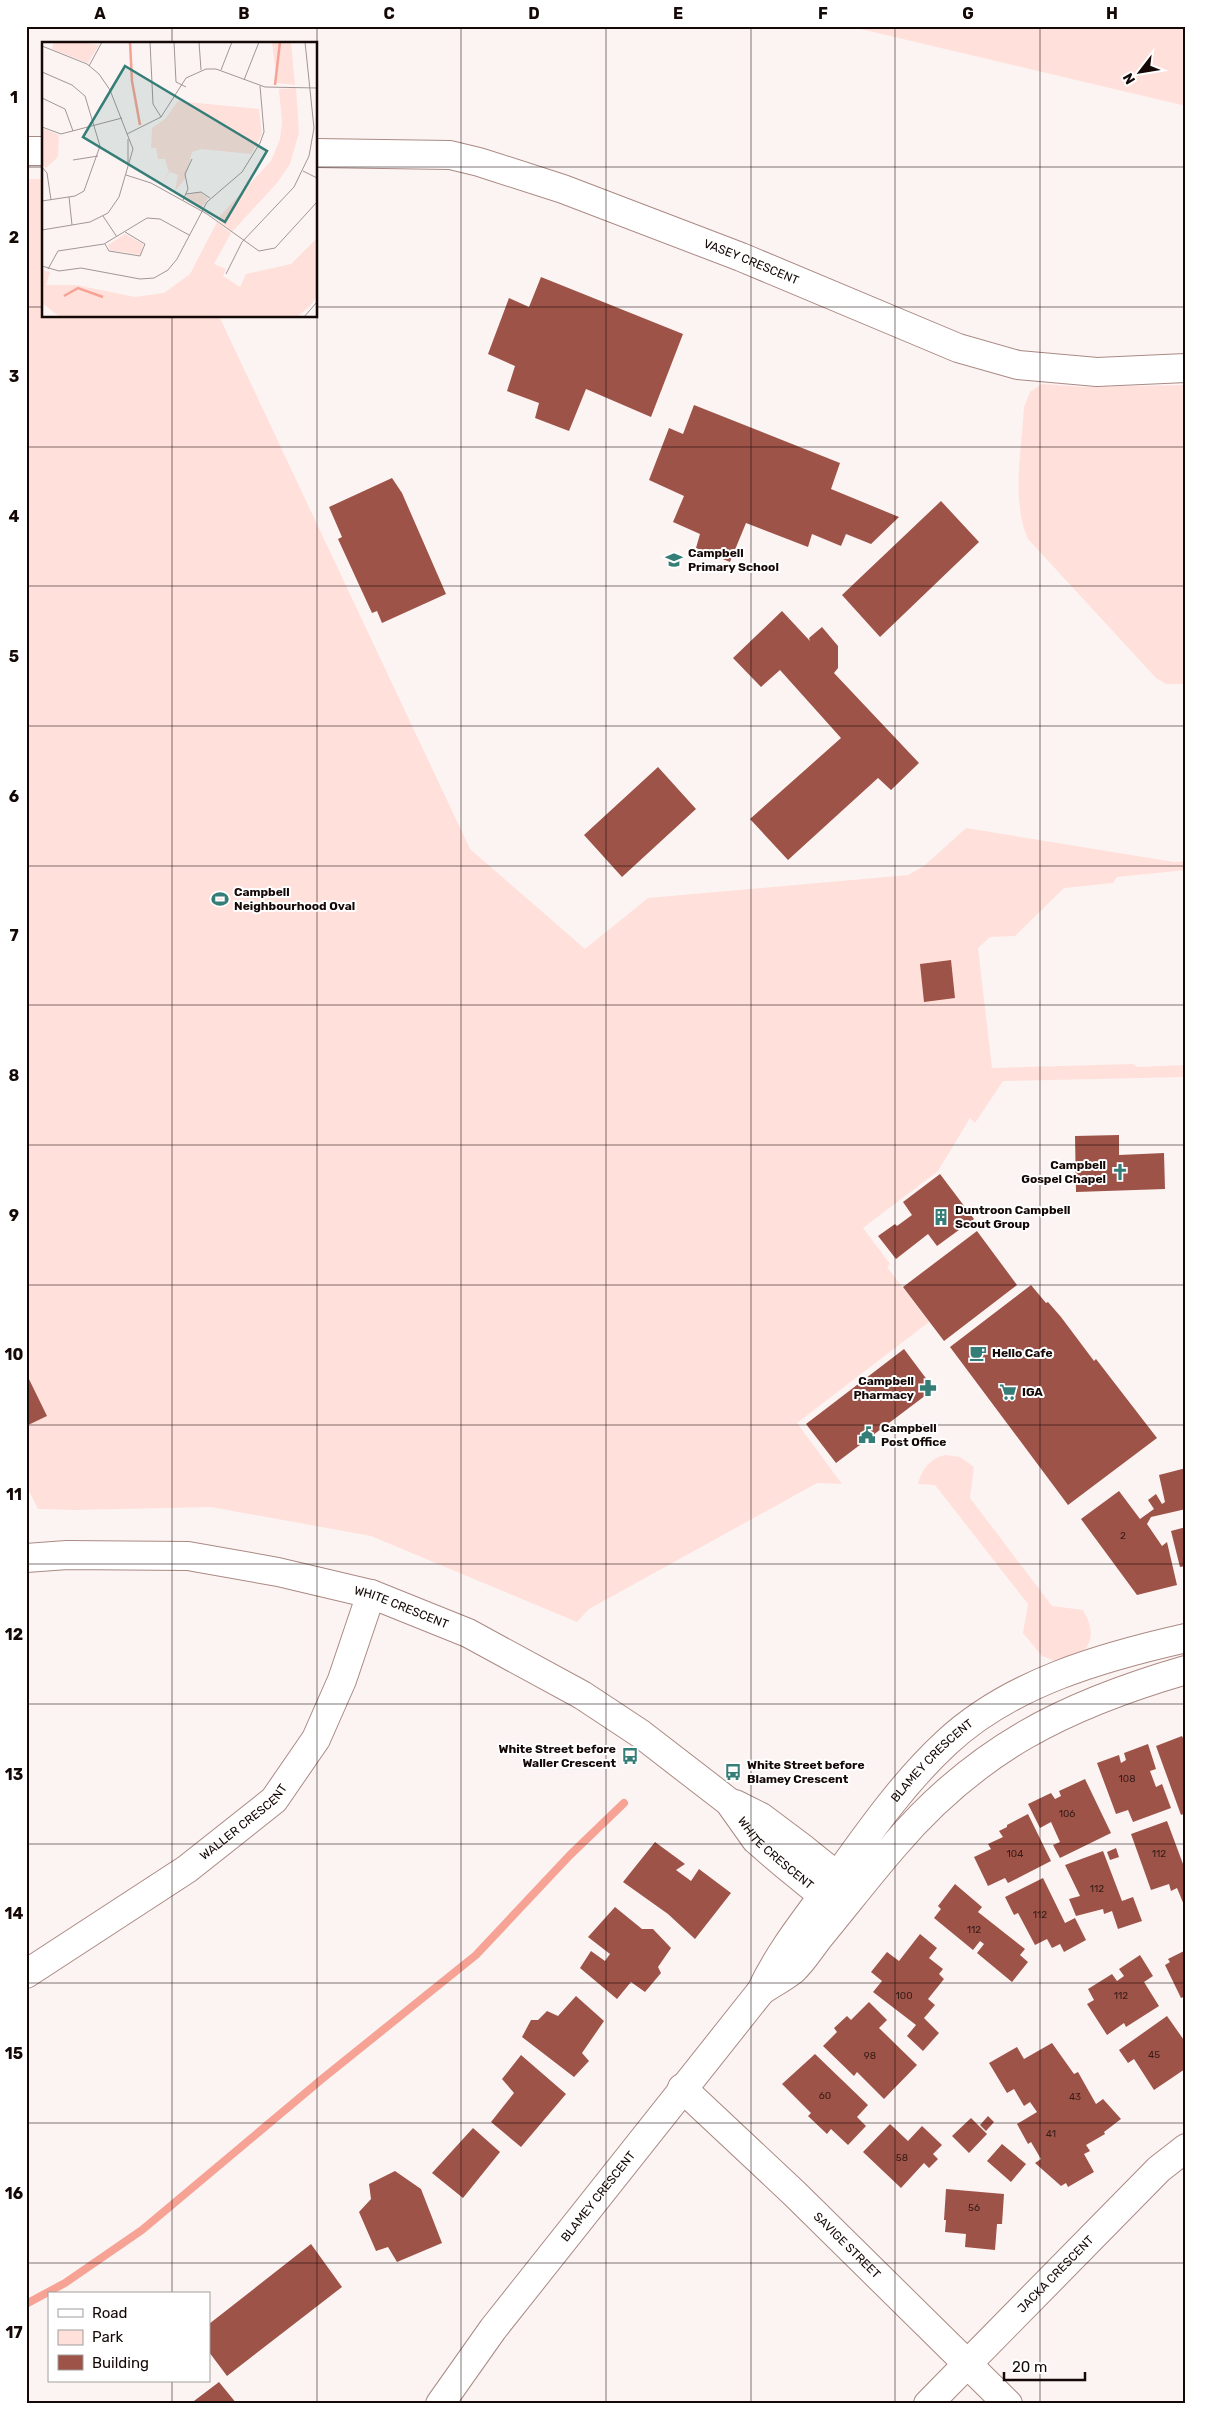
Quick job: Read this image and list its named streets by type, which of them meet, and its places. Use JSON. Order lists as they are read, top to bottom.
{
  "streets": {
    "street": [
      "VASEY CRESCENT",
      "WHITE CRESCENT",
      "BLAMEY CRESCENT",
      "WALLER CRESCENT",
      "SAVIGE STREET",
      "JACKA CRESCENT"
    ]
  },
  "crossings": [
    ["WHITE CRESCENT", "BLAMEY CRESCENT"],
    ["WHITE CRESCENT", "WALLER CRESCENT"],
    ["BLAMEY CRESCENT", "SAVIGE STREET"],
    ["SAVIGE STREET", "JACKA CRESCENT"]
  ],
  "places": {
    "school or university": ["Campbell Primary School"],
    "sports": ["Campbell Neighbourhood Oval"],
    "church": ["Campbell Gospel Chapel"],
    "building": ["Duntroon Campbell Scout Group"],
    "cafe": ["Hello Cafe"],
    "pharmacy": ["Campbell Pharmacy"],
    "supermarket": ["IGA"],
    "public building": ["Campbell Post Office"],
    "bus stop": ["White Street before Waller Crescent", "White Street before Blamey Crescent"]
  },
  "house_numbers": [
    "2",
    "108",
    "106",
    "104",
    "112",
    "112",
    "112",
    "112",
    "100",
    "112",
    "45",
    "98",
    "60",
    "43",
    "41",
    "58",
    "56"
  ],
  "legend": ["Road", "Park", "Building"],
  "scale_bar": "20 m",
  "north": "bottom left",
  "grid": {
    "columns": [
      "A",
      "B",
      "C",
      "D",
      "E",
      "F",
      "G",
      "H"
    ],
    "rows": [
      "1",
      "2",
      "3",
      "4",
      "5",
      "6",
      "7",
      "8",
      "9",
      "10",
      "11",
      "12",
      "13",
      "14",
      "15",
      "16",
      "17"
    ]
  }
}
